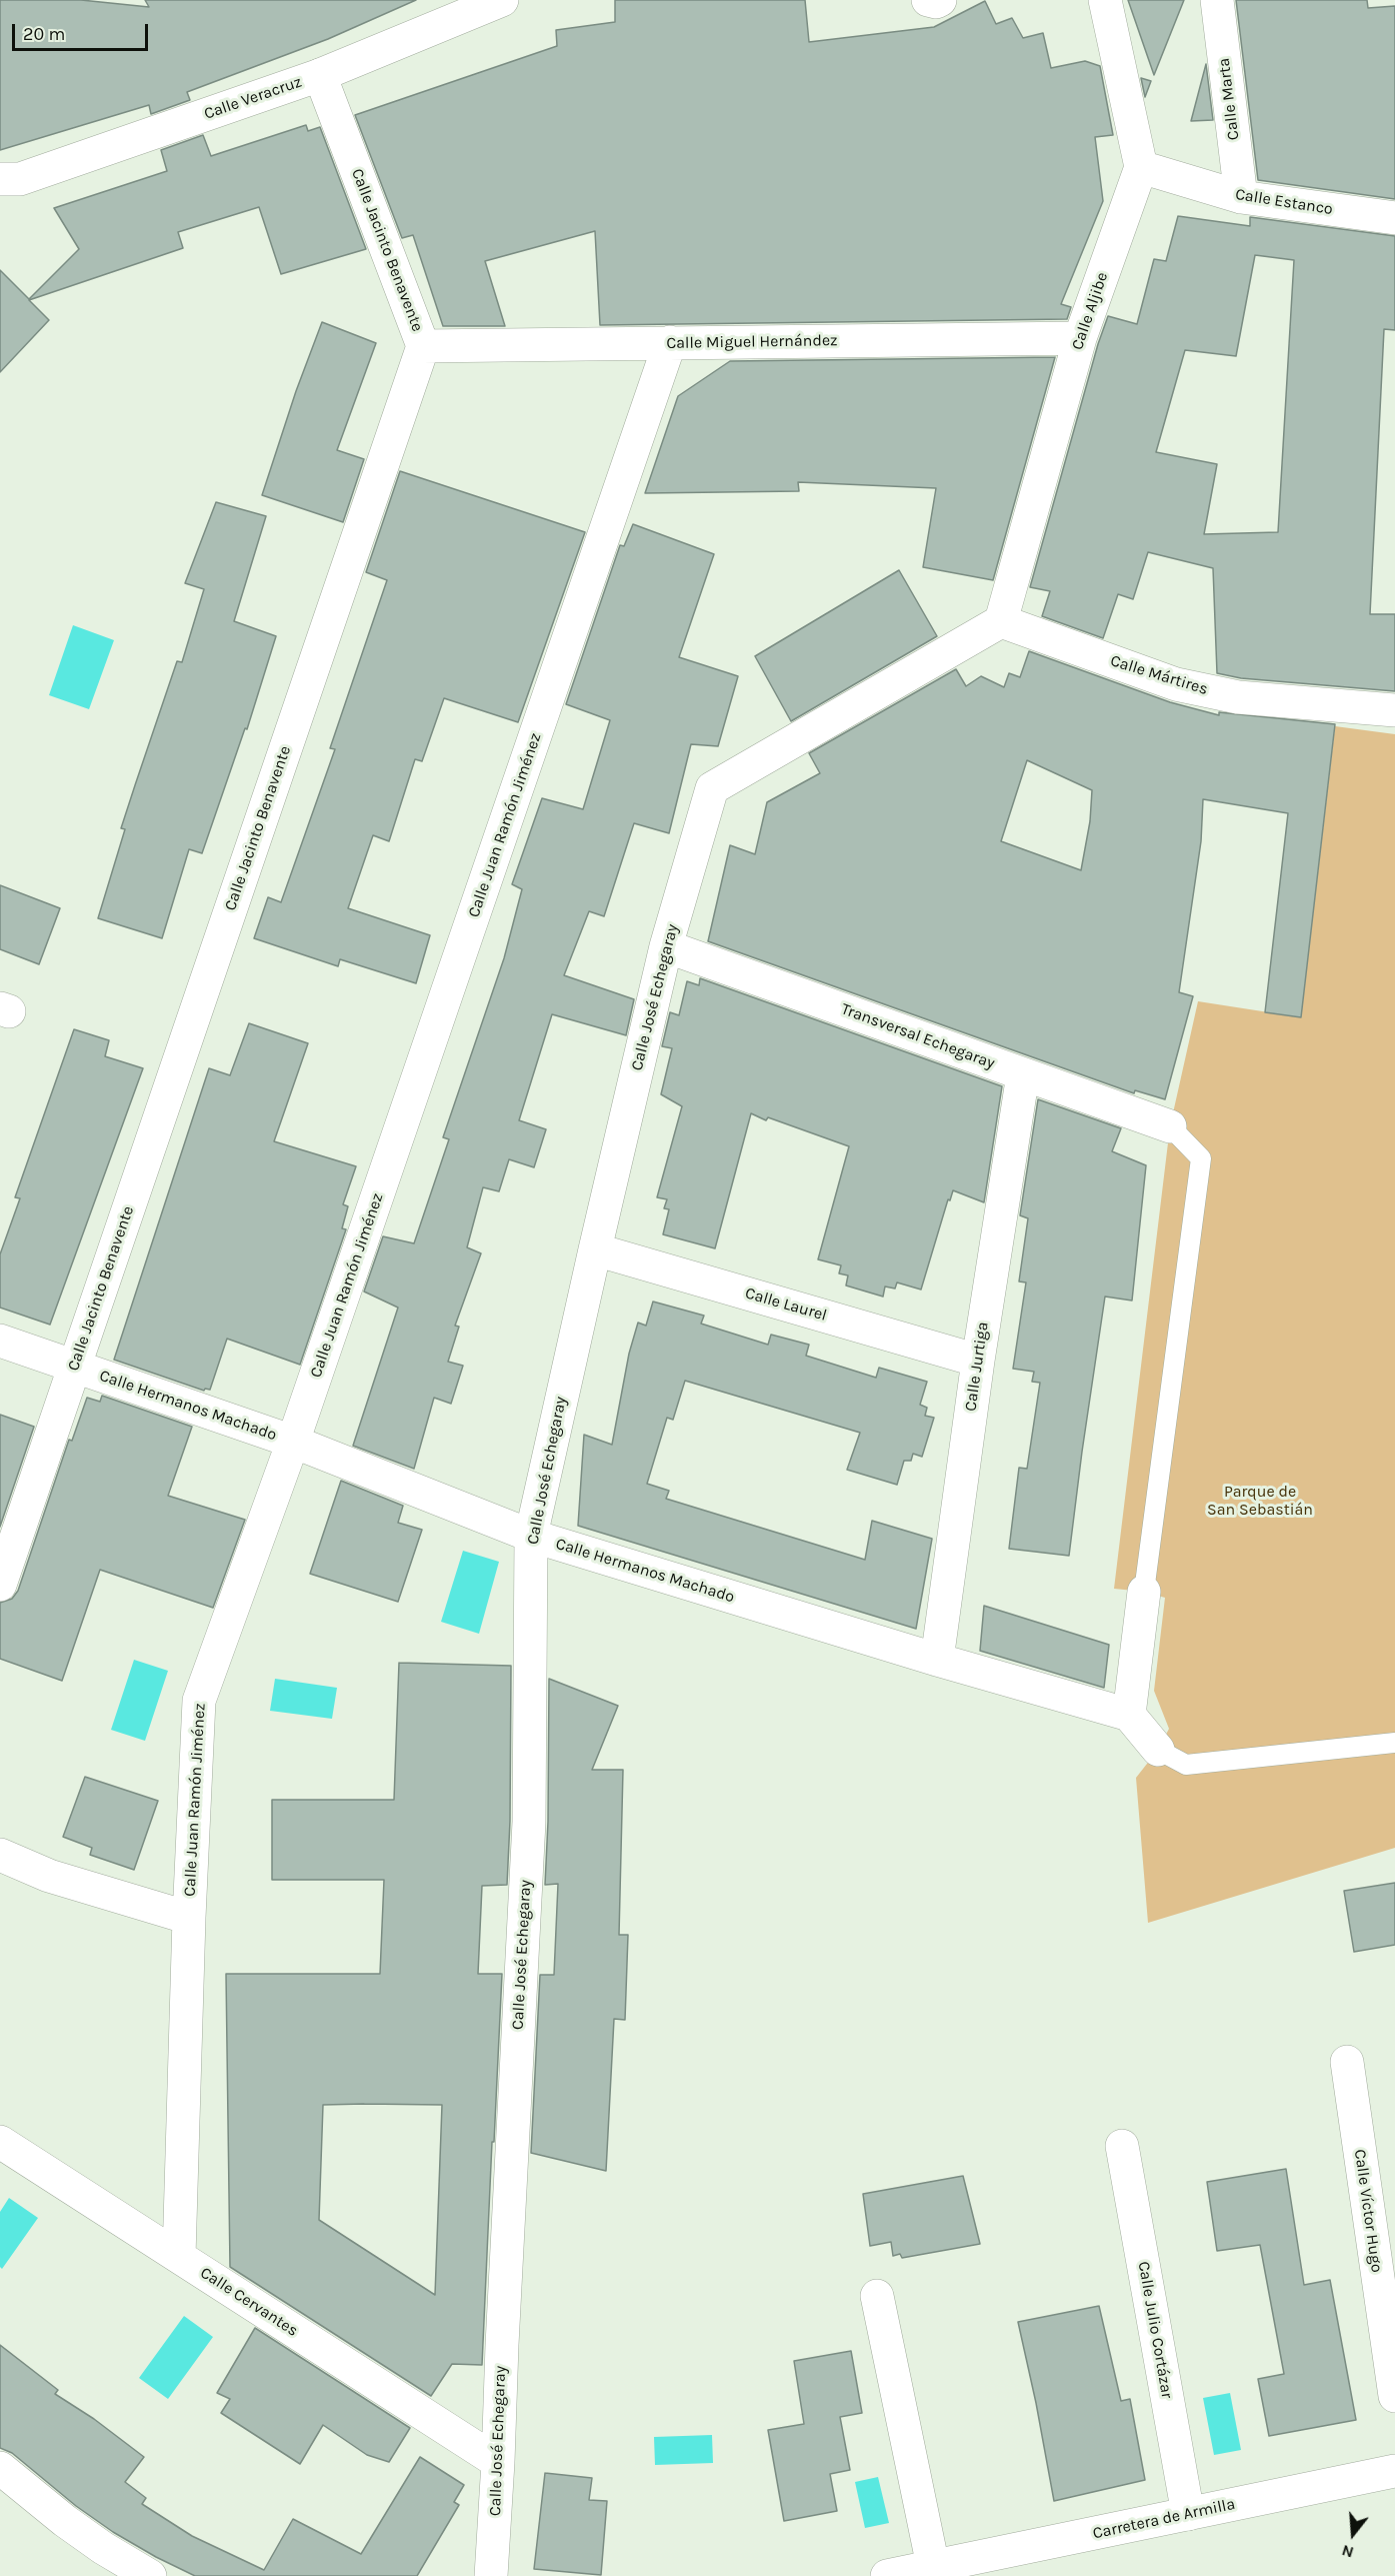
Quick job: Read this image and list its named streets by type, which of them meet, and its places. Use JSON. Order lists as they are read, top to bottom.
{
  "streets": {
    "street": [
      "Calle Veracruz",
      "Calle Marta",
      "Calle Estanco",
      "Calle Jacinto Benavente",
      "Calle Aljibe",
      "Calle Miguel Hernández",
      "Calle Mártires",
      "Calle Juan Ramón Jiménez",
      "Calle José Echegaray",
      "Transversal Echegaray",
      "Calle Laurel",
      "Calle Jurtiga",
      "Calle Hermanos Machado",
      "Calle Víctor Hugo",
      "Calle Cervantes",
      "Calle Julio Cortázar",
      "Carretera de Armilla"
    ]
  },
  "crossings": [
    ["Calle Veracruz", "Calle Jacinto Benavente"],
    ["Calle Marta", "Calle Estanco"],
    ["Calle Estanco", "Calle Aljibe"],
    ["Calle Jacinto Benavente", "Calle Miguel Hernández"],
    ["Calle Jacinto Benavente", "Calle Hermanos Machado"],
    ["Calle Aljibe", "Calle Miguel Hernández"],
    ["Calle Aljibe", "Calle Mártires"],
    ["Calle Aljibe", "Calle José Echegaray"],
    ["Calle Miguel Hernández", "Calle Juan Ramón Jiménez"],
    ["Calle Mártires", "Calle José Echegaray"],
    ["Calle Juan Ramón Jiménez", "Calle Hermanos Machado"],
    ["Calle Juan Ramón Jiménez", "Calle Cervantes"],
    ["Calle José Echegaray", "Transversal Echegaray"],
    ["Calle José Echegaray", "Calle Laurel"],
    ["Calle José Echegaray", "Calle Hermanos Machado"],
    ["Calle José Echegaray", "Calle Cervantes"],
    ["Transversal Echegaray", "Calle Jurtiga"],
    ["Calle Laurel", "Calle Jurtiga"],
    ["Calle Jurtiga", "Calle Hermanos Machado"],
    ["Calle Julio Cortázar", "Carretera de Armilla"]
  ],
  "parks": ["Parque de San Sebastián"],
  "scale_bar": "20 m",
  "north": "bottom"
}
